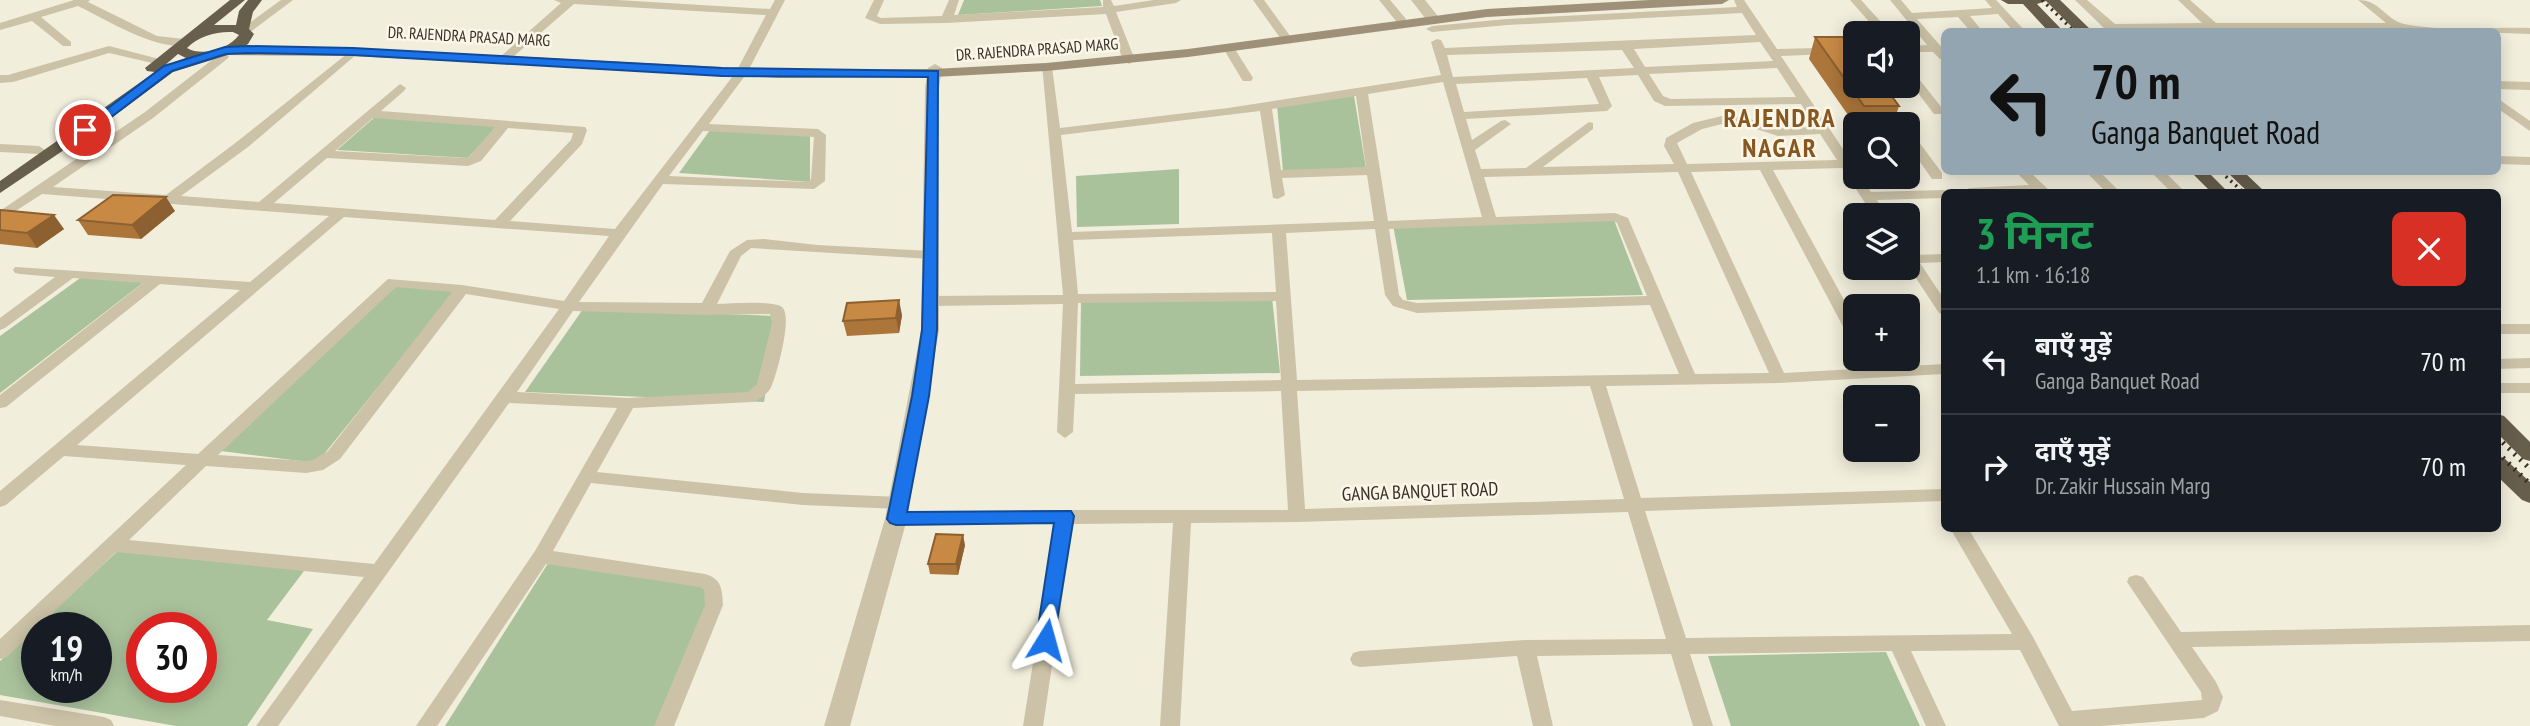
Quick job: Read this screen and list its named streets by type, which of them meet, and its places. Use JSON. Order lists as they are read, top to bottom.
{
  "streets": {
    "main road": ["DR. RAJENDRA PRASAD MARG"],
    "street": ["GANGA BANQUET ROAD"]
  },
  "districts": ["RAJENDRA NAGAR"],
  "page": {
    "map_buttons": ["+", "−"],
    "turn": ["70 m", "Ganga Banquet Road"],
    "heading": ["3 मिनट", "1.1 km · 16:18"],
    "list": [
      {
        "name": "बाएँ मुड़ें",
        "note": "Ganga Banquet Road",
        "value": "70 m"
      },
      {
        "name": "दाएँ मुड़ें",
        "note": "Dr. Zakir Hussain Marg",
        "value": "70 m"
      }
    ],
    "speed": "19 km/h",
    "limit": "30"
  }
}
